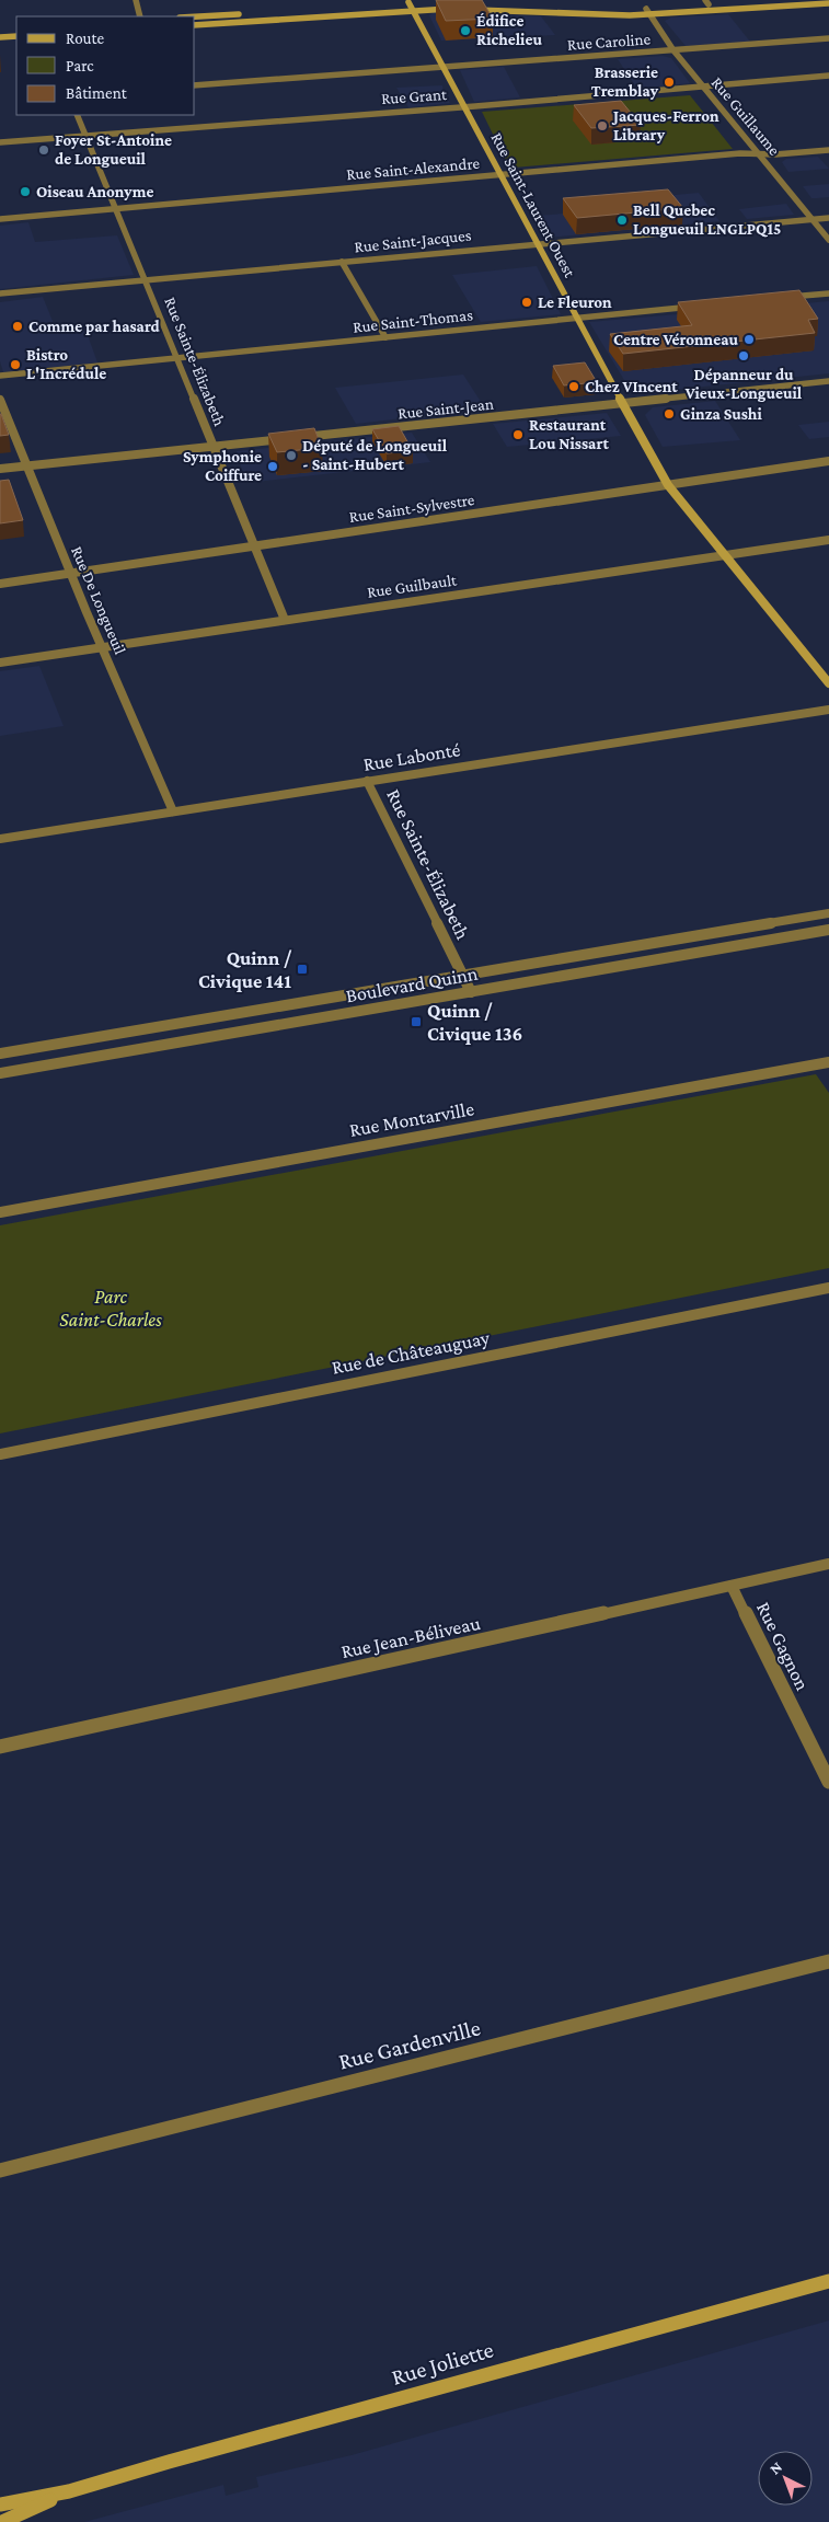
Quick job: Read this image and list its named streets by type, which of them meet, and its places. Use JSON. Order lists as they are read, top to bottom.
{
  "streets": {
    "street": [
      "Rue Caroline",
      "Rue Grant",
      "Rue Guillaume",
      "Rue Saint-Alexandre",
      "Rue Saint-Laurent Ouest",
      "Rue Saint-Jacques",
      "Rue Saint-Thomas",
      "Rue Sainte-Élizabeth",
      "Rue Saint-Jean",
      "Rue Saint-Sylvestre",
      "Rue Guilbault",
      "Rue De Longueuil",
      "Rue Labonté",
      "Boulevard Quinn",
      "Rue Montarville",
      "Rue de Châteauguay",
      "Rue Jean-Béliveau",
      "Rue Gagnon",
      "Rue Gardenville",
      "Rue Joliette"
    ]
  },
  "crossings": [
    ["Rue Caroline", "Rue Guillaume"],
    ["Rue Caroline", "Rue Saint-Laurent Ouest"],
    ["Rue Grant", "Rue Guillaume"],
    ["Rue Grant", "Rue Saint-Laurent Ouest"],
    ["Rue Grant", "Rue Sainte-Élizabeth"],
    ["Rue Guillaume", "Rue Saint-Alexandre"],
    ["Rue Guillaume", "Rue Saint-Jacques"],
    ["Rue Saint-Alexandre", "Rue Saint-Laurent Ouest"],
    ["Rue Saint-Alexandre", "Rue Sainte-Élizabeth"],
    ["Rue Saint-Laurent Ouest", "Rue Saint-Jacques"],
    ["Rue Saint-Laurent Ouest", "Rue Saint-Thomas"],
    ["Rue Saint-Laurent Ouest", "Rue Saint-Jean"],
    ["Rue Saint-Laurent Ouest", "Rue Saint-Sylvestre"],
    ["Rue Saint-Laurent Ouest", "Rue Guilbault"],
    ["Rue Saint-Jacques", "Rue Sainte-Élizabeth"],
    ["Rue Saint-Thomas", "Rue Sainte-Élizabeth"],
    ["Rue Sainte-Élizabeth", "Rue Saint-Sylvestre"],
    ["Rue Sainte-Élizabeth", "Rue Guilbault"],
    ["Rue Sainte-Élizabeth", "Rue Labonté"],
    ["Rue Sainte-Élizabeth", "Boulevard Quinn"],
    ["Rue Saint-Sylvestre", "Rue De Longueuil"],
    ["Rue Guilbault", "Rue De Longueuil"],
    ["Rue De Longueuil", "Rue Labonté"],
    ["Rue Jean-Béliveau", "Rue Gagnon"]
  ],
  "parks": ["Parc Saint-Charles"],
  "places": {
    "other": [
      "Édifice Richelieu",
      "Brasserie Tremblay",
      "Jacques-Ferron Library",
      "Foyer St-Antoine de Longueuil",
      "Oiseau Anonyme",
      "Bell Quebec Longueuil LNGLPQ15",
      "Le Fleuron",
      "Comme par hasard",
      "Centre Véronneau",
      "Dépanneur du Vieux-Longueuil",
      "Bistro L'Incrédule",
      "Chez VIncent",
      "Ginza Sushi",
      "Restaurant Lou Nissart",
      "Député de Longueuil - Saint-Hubert",
      "Symphonie Coiffure"
    ],
    "transit": ["Quinn / Civique 141", "Quinn / Civique 136"]
  },
  "legend": ["Route", "Parc", "Bâtiment"],
  "north": "top left"
}
